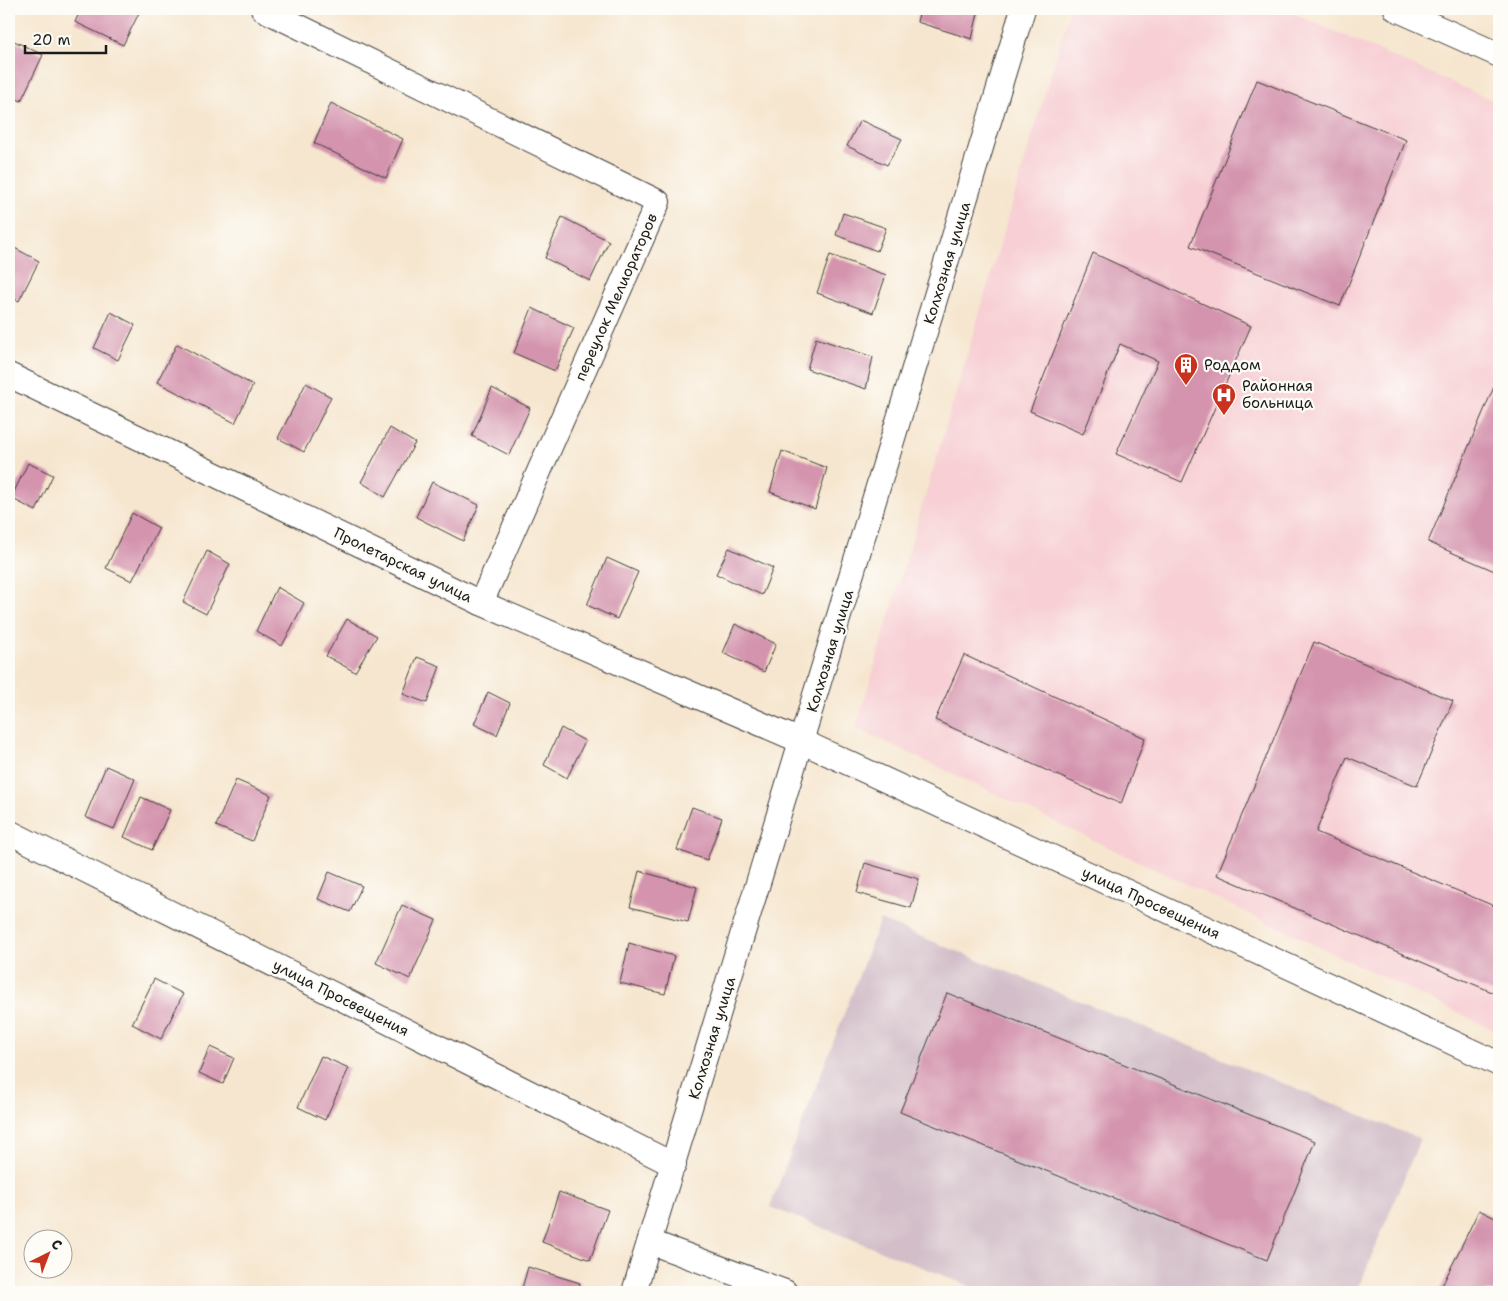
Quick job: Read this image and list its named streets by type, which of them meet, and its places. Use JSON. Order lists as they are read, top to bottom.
{
  "streets": {
    "street": [
      "Колхозная улица",
      "переулок Мелиораторов",
      "Пролетарская улица",
      "улица Просвещения"
    ]
  },
  "crossings": [
    ["Колхозная улица", "Пролетарская улица"],
    ["Колхозная улица", "улица Просвещения"],
    ["переулок Мелиораторов", "Пролетарская улица"],
    ["Пролетарская улица", "улица Просвещения"]
  ],
  "places": {
    "building": ["Роддом"],
    "hospital": ["Районная больница"]
  },
  "scale_bar": "20 m",
  "north": "top right"
}
